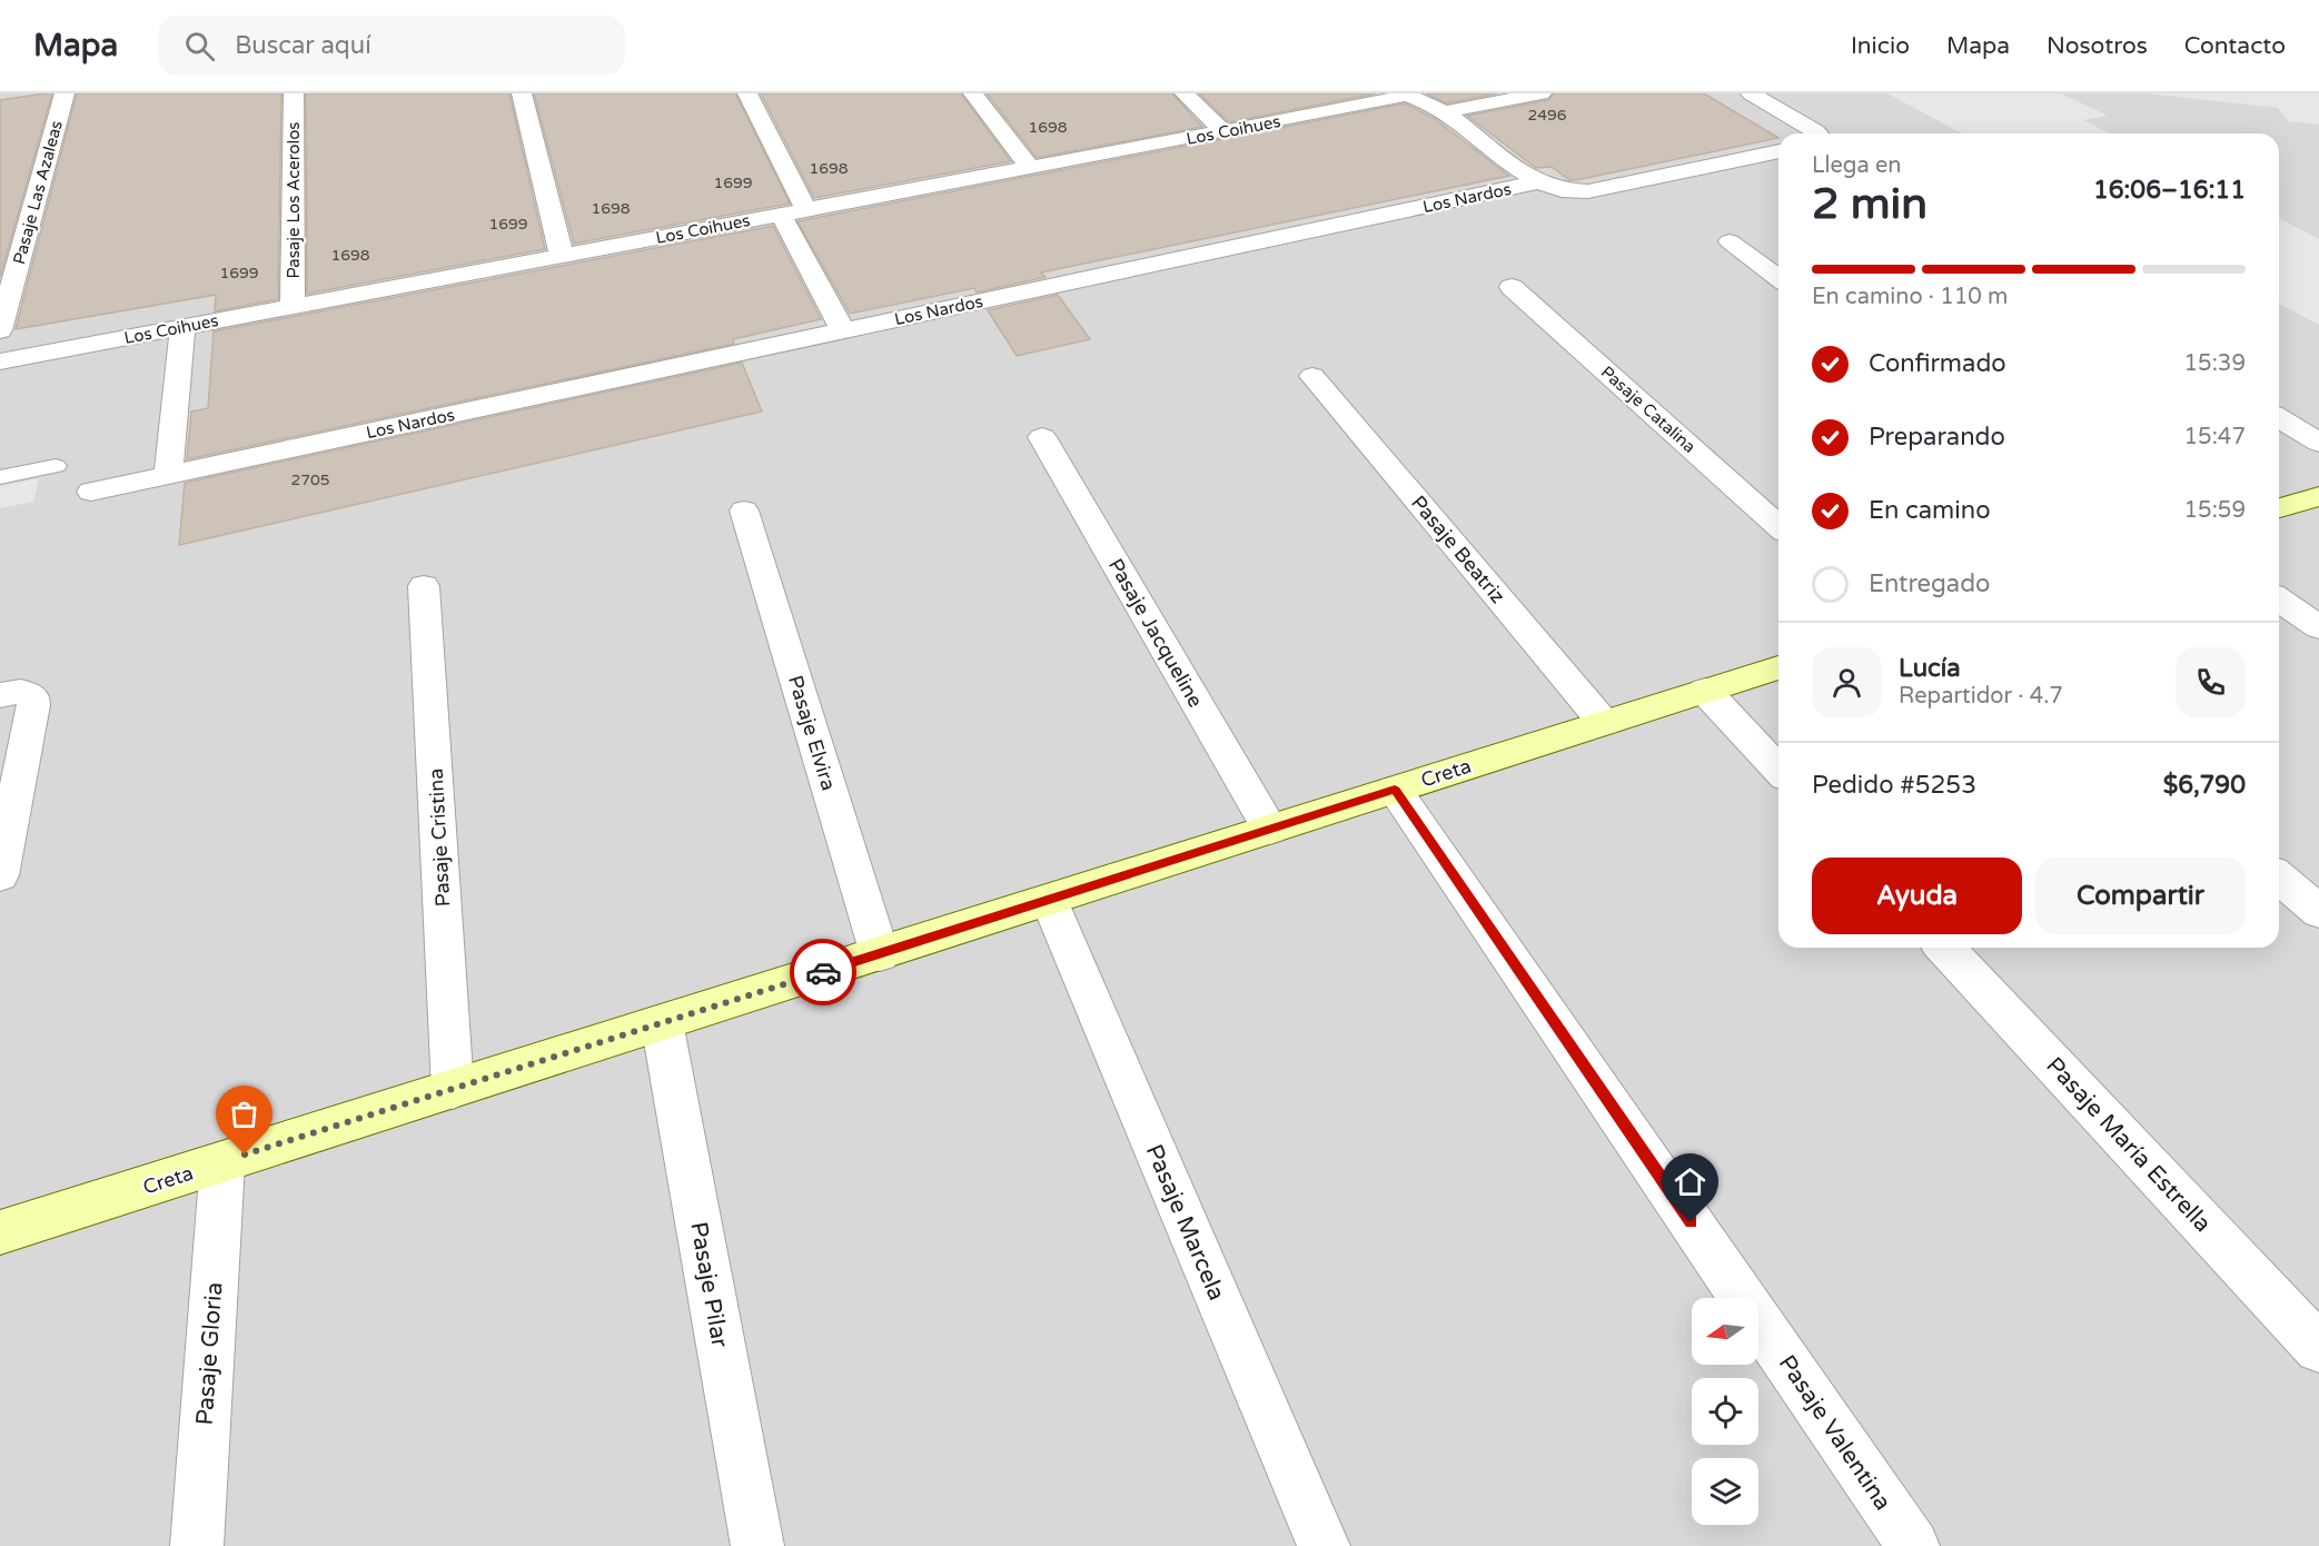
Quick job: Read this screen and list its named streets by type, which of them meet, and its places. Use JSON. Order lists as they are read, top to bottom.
{
  "streets": {
    "street": [
      "Los Coihues",
      "Pasaje Las Azaleas",
      "Los Nardos",
      "Pasaje Los Acerolos",
      "Pasaje Catalina",
      "Pasaje Beatriz",
      "Pasaje Jacqueline",
      "Pasaje Elvira",
      "Creta",
      "Pasaje Cristina",
      "Pasaje María Estrella",
      "Pasaje Marcela",
      "Pasaje Pilar",
      "Pasaje Gloria",
      "Pasaje Valentina"
    ]
  },
  "crossings": [
    ["Los Coihues", "Pasaje Los Acerolos"],
    ["Pasaje Beatriz", "Creta"],
    ["Pasaje Jacqueline", "Creta"],
    ["Pasaje Elvira", "Creta"],
    ["Creta", "Pasaje Cristina"],
    ["Creta", "Pasaje Marcela"],
    ["Creta", "Pasaje Pilar"],
    ["Creta", "Pasaje Gloria"],
    ["Creta", "Pasaje Valentina"]
  ],
  "house_numbers": [
    "2496",
    "1698",
    "1698",
    "1699",
    "1698",
    "1699",
    "1698",
    "1699",
    "2705"
  ],
  "north": "left",
  "page": {
    "header": "Mapa",
    "search": "Buscar aquí",
    "nav": [
      "Inicio",
      "Mapa",
      "Nosotros",
      "Contacto"
    ],
    "heading": ["2 min", "Llega en", "16:06–16:11"],
    "panel": [
      "Lucía",
      "Repartidor · 4.7",
      "Pedido #5253",
      "$6,790"
    ],
    "bar": "En camino · 110 m",
    "list": [
      ["Confirmado", "15:39"],
      ["Preparando", "15:47"],
      ["En camino", "15:59"],
      "Entregado"
    ],
    "buttons": ["Ayuda", "Compartir"]
  }
}
